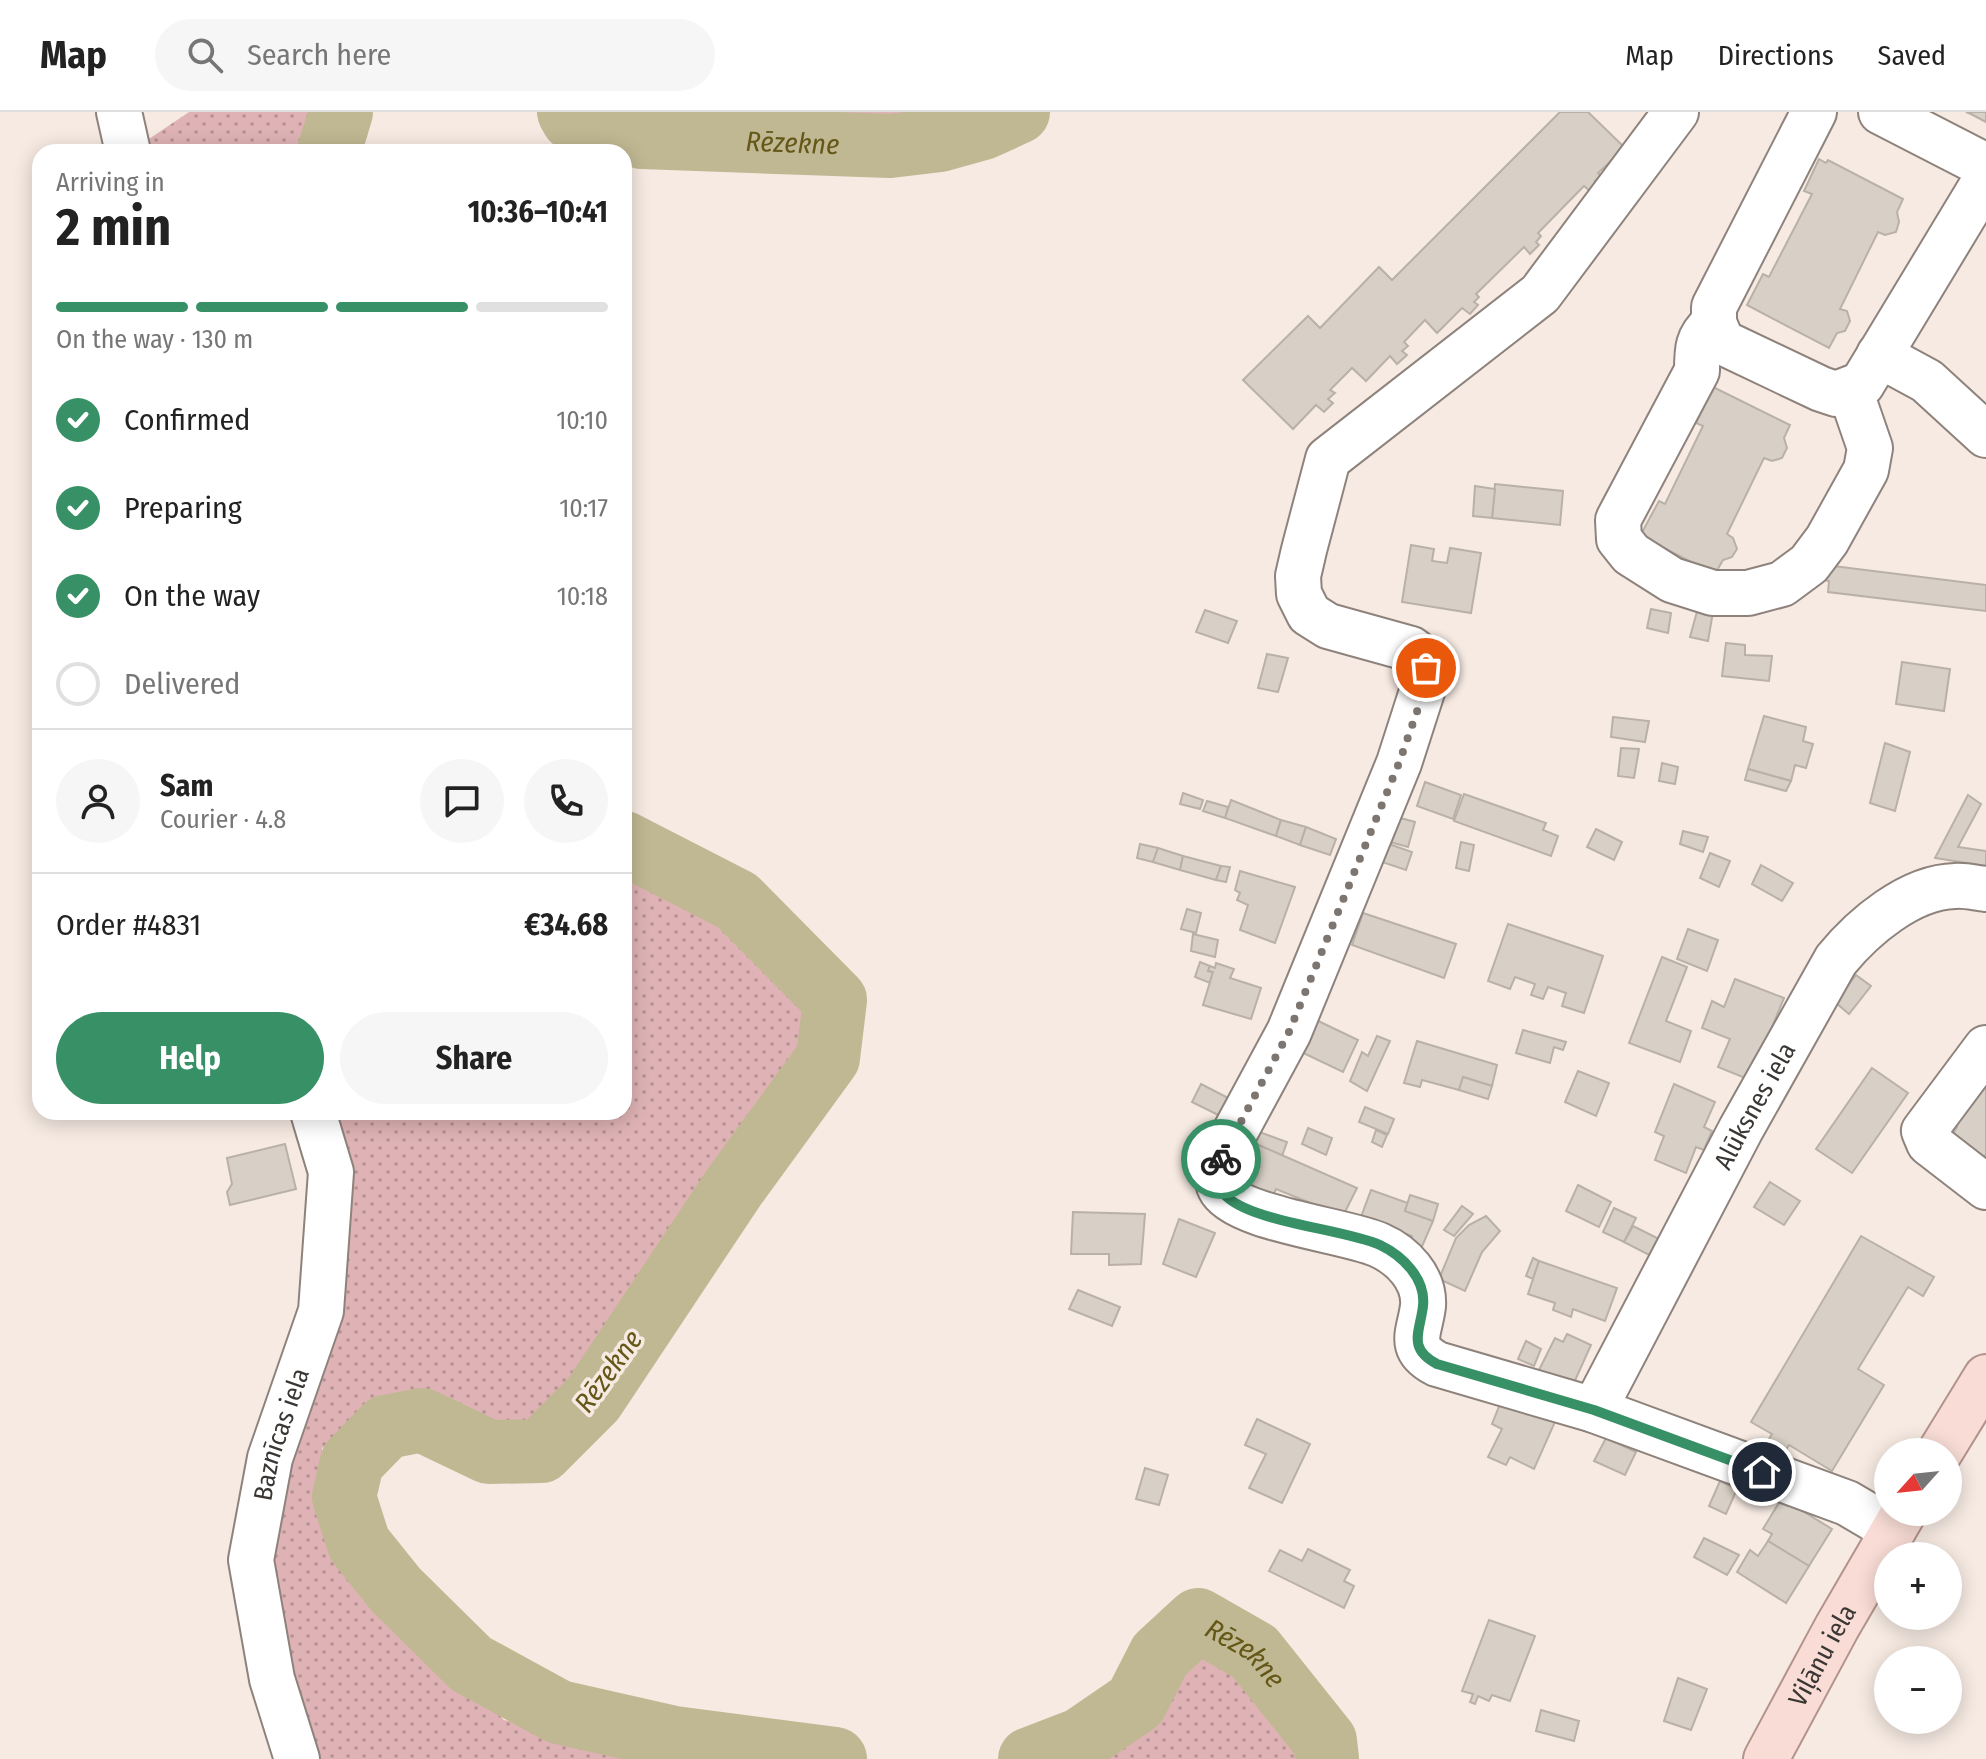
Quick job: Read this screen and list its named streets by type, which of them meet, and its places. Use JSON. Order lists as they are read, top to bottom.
{
  "streets": {
    "main road": ["Viļānu iela"],
    "street": ["Alūksnes iela", "Baznīcas iela"]
  },
  "water": ["Rēzekne"],
  "north": "bottom left",
  "page": {
    "header": "Map",
    "search": "Search here",
    "nav": ["Map", "Directions", "Saved"],
    "heading": ["2 min", "Arriving in", "10:36–10:41"],
    "panel": [
      "Sam",
      "Courier · 4.8",
      "Order #4831",
      "€34.68"
    ],
    "bar": "On the way · 130 m",
    "list": [
      ["Confirmed", "10:10"],
      ["Preparing", "10:17"],
      ["On the way", "10:18"],
      "Delivered"
    ],
    "buttons": ["Help", "Share"],
    "map_buttons": ["+", "−"]
  }
}
